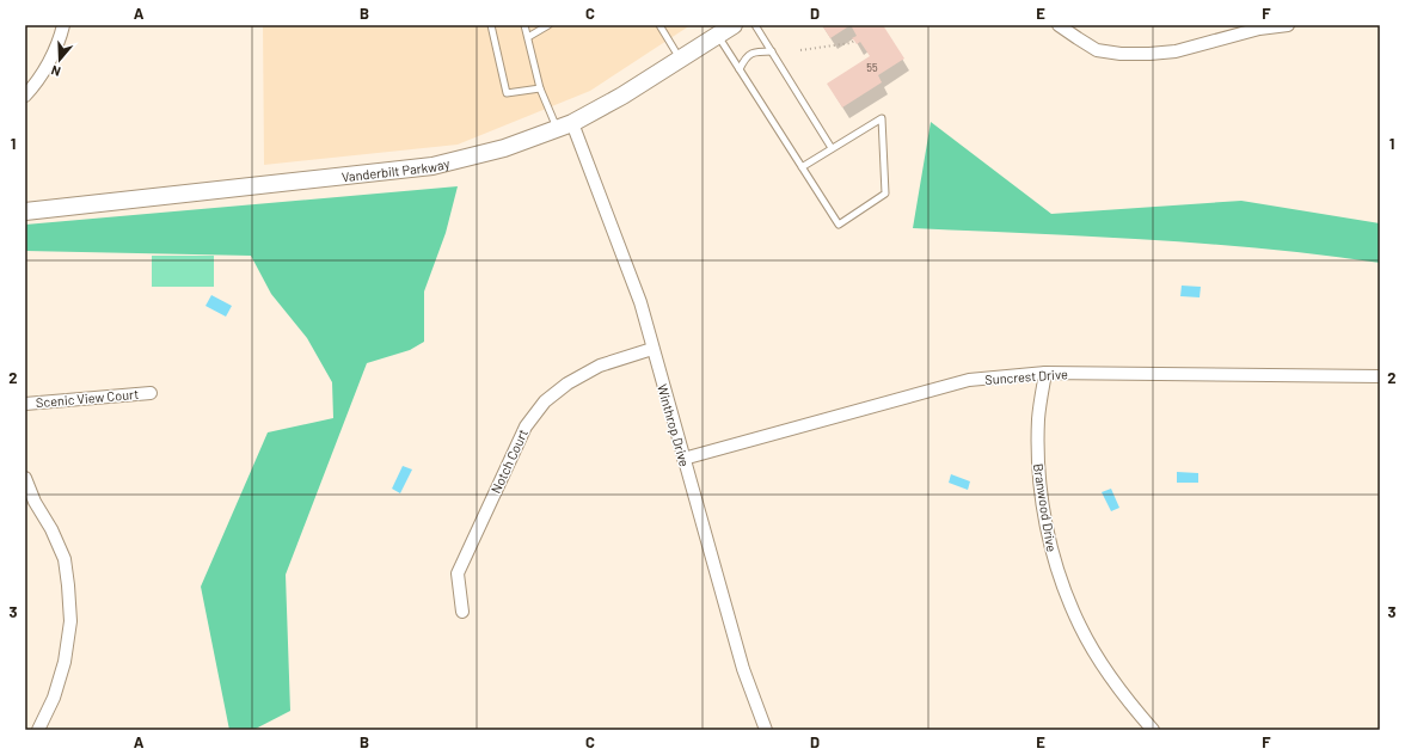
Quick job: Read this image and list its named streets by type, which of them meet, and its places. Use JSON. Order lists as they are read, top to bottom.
{
  "streets": {
    "main road": ["Vanderbilt Parkway"],
    "street": [
      "Suncrest Drive",
      "Scenic View Court",
      "Winthrop Drive",
      "Notch Court",
      "Branwood Drive"
    ]
  },
  "crossings": [
    ["Vanderbilt Parkway", "Winthrop Drive"],
    ["Suncrest Drive", "Winthrop Drive"],
    ["Suncrest Drive", "Branwood Drive"],
    ["Winthrop Drive", "Notch Court"]
  ],
  "house_numbers": ["55"],
  "north": "bottom",
  "grid": {
    "columns": [
      "A",
      "B",
      "C",
      "D",
      "E",
      "F"
    ],
    "rows": ["1", "2", "3"]
  }
}
